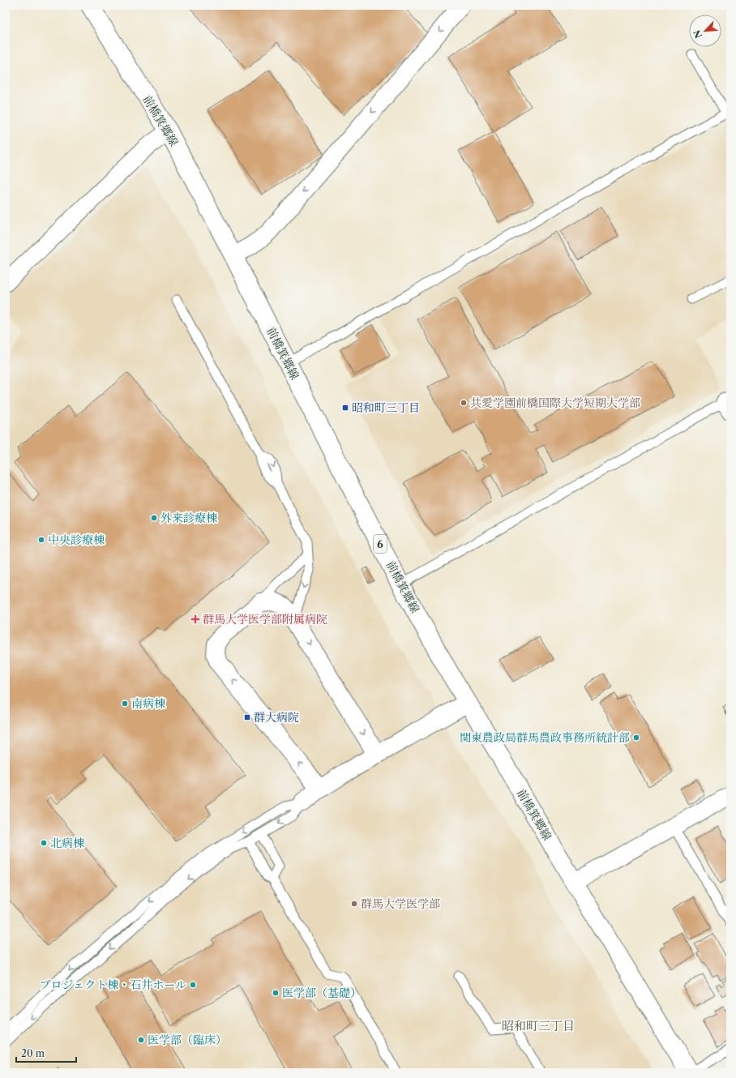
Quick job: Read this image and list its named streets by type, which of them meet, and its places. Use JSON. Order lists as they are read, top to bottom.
{
  "streets": {
    "main road": ["前橋箕郷線", "6"]
  },
  "districts": ["昭和町三丁目"],
  "places": {
    "other": [
      "共愛学園前橋国際大学短期大学部",
      "外来診療棟",
      "中央診療棟",
      "南病棟",
      "関東農政局群馬農政事務所統計部",
      "北病棟",
      "群馬大学医学部",
      "プロジェクト棟・石井ホール",
      "医学部（基礎）",
      "医学部（臨床）"
    ],
    "transit": ["昭和町三丁目", "群大病院"],
    "health": ["群馬大学医学部附属病院"]
  },
  "scale_bar": "20 m",
  "north": "bottom left"
}
